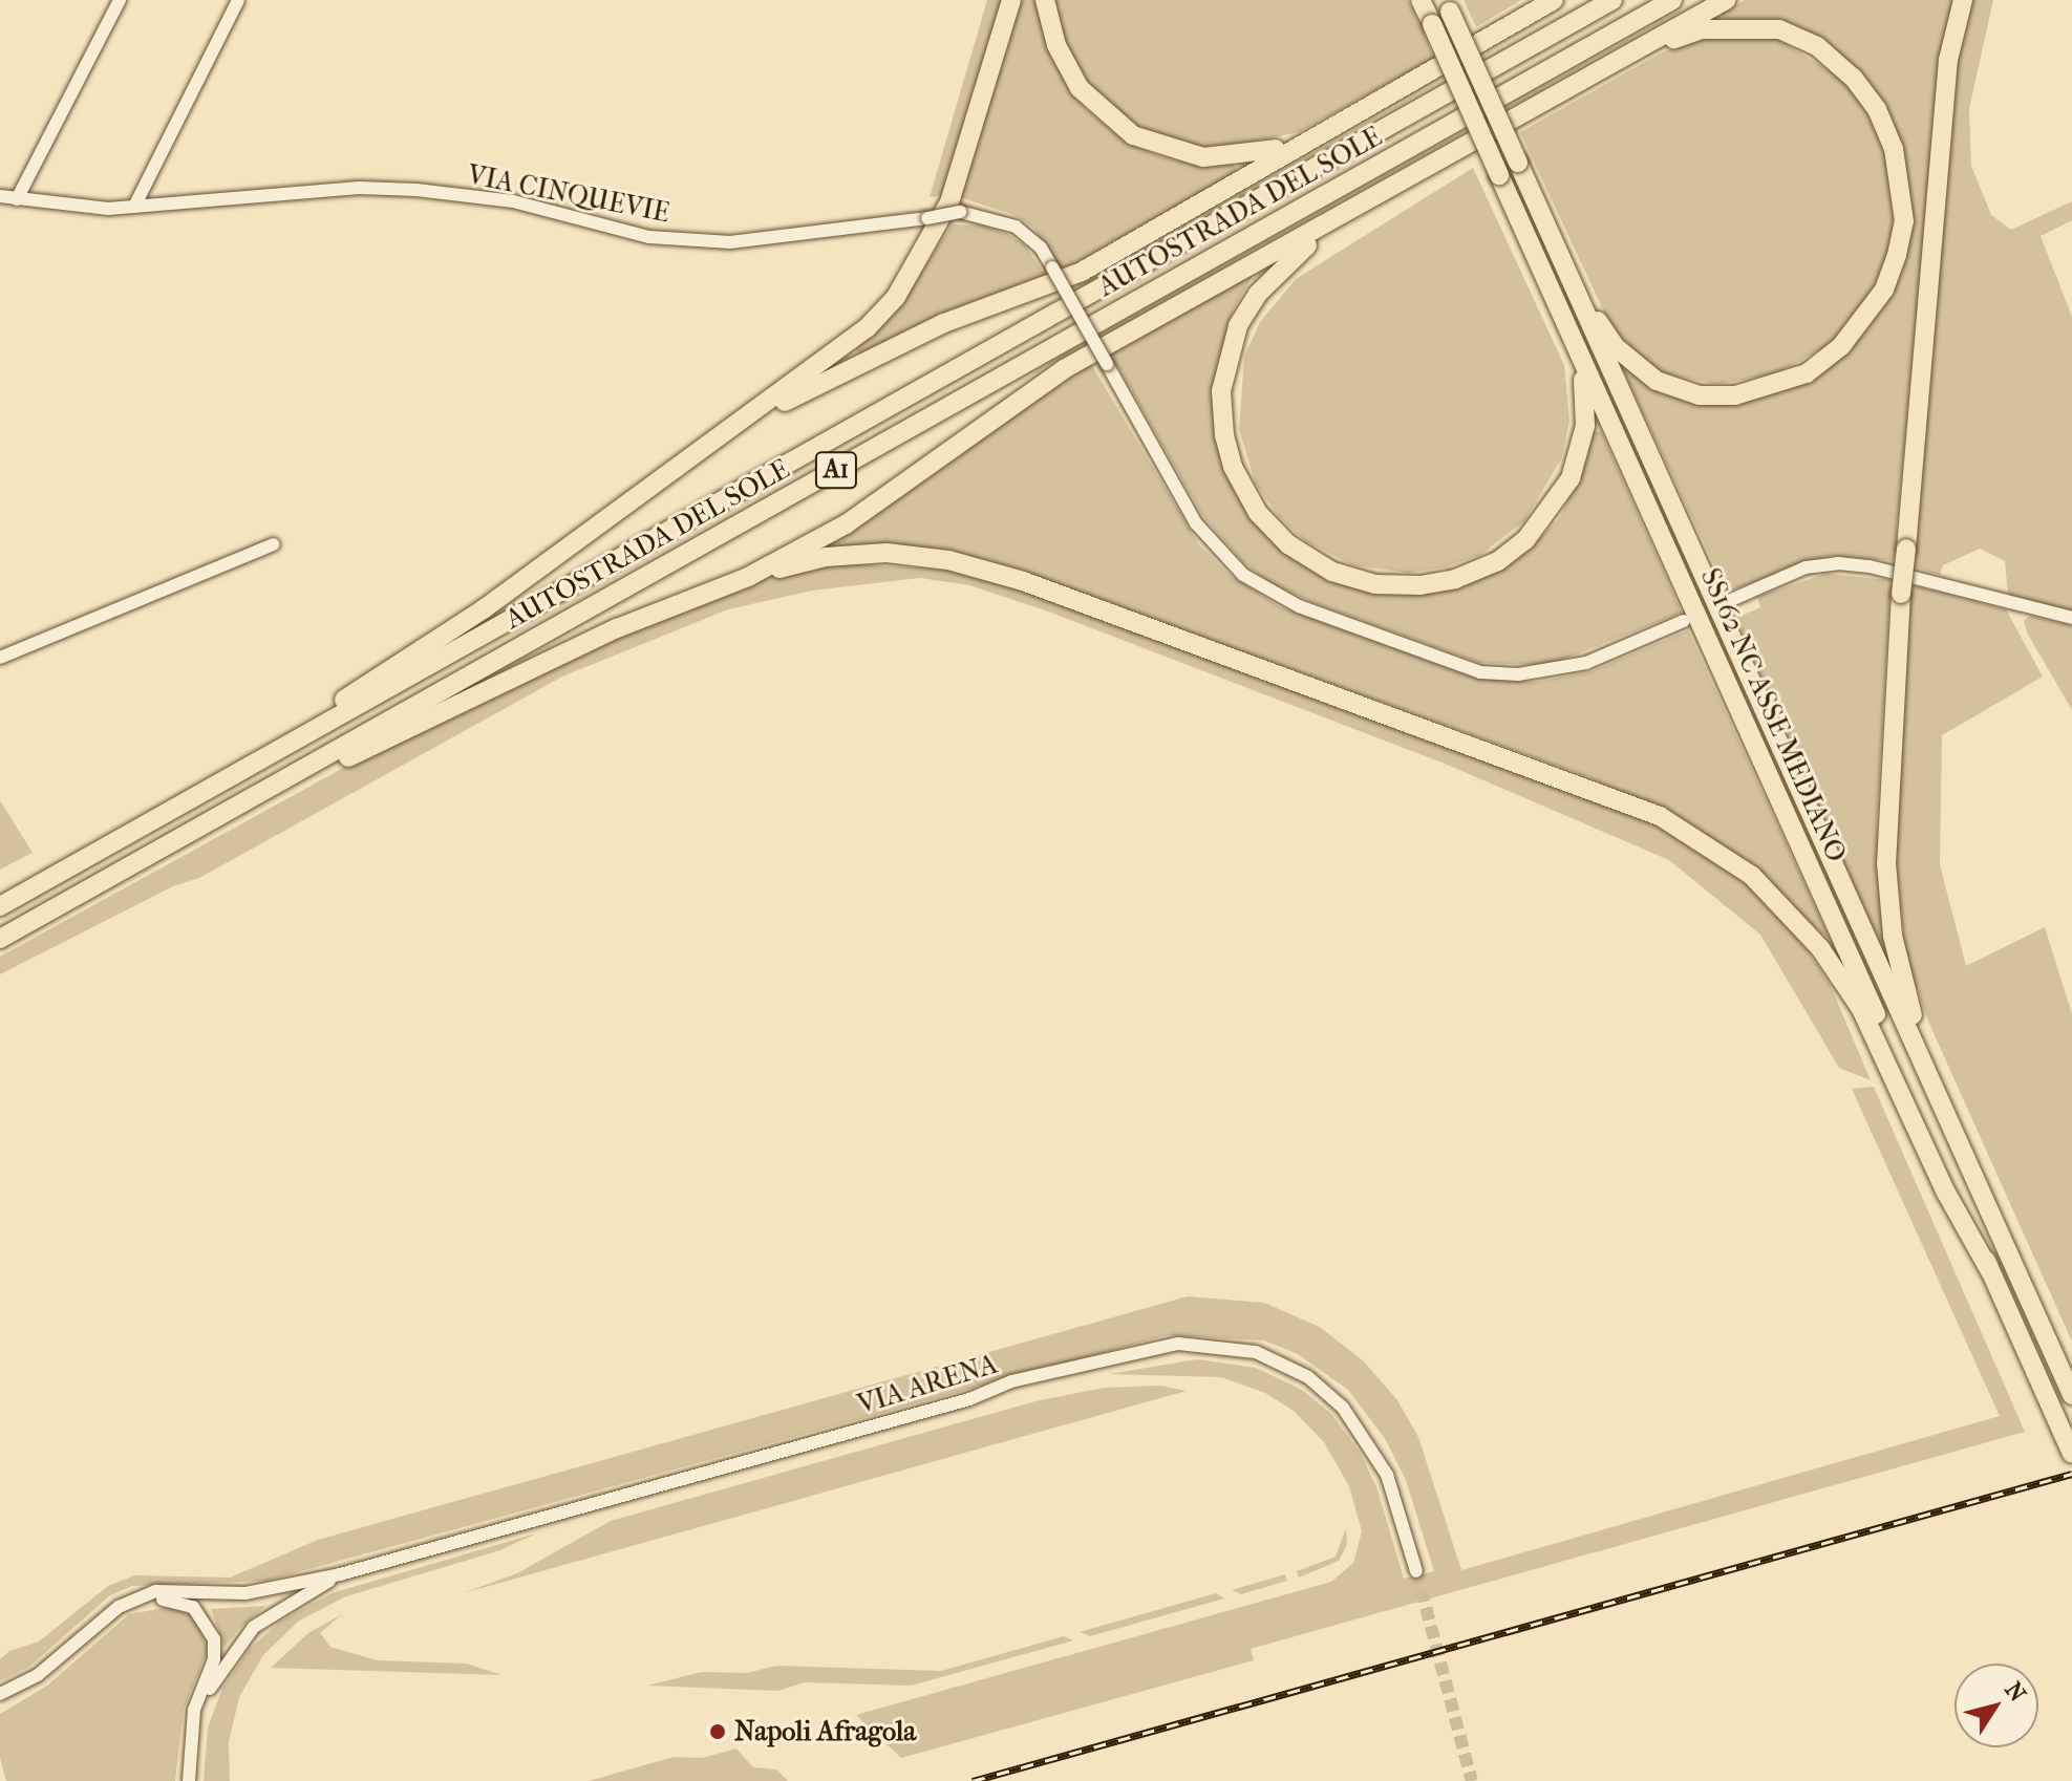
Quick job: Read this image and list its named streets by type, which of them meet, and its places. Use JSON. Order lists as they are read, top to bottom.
{
  "streets": {
    "highway": ["AUTOSTRADA DEL SOLE", "A1", "SS162 NC ASSE MEDIANO"],
    "street": ["VIA CINQUEVIE", "VIA ARENA"]
  },
  "places": ["Napoli Afragola"],
  "north": "top right"
}
